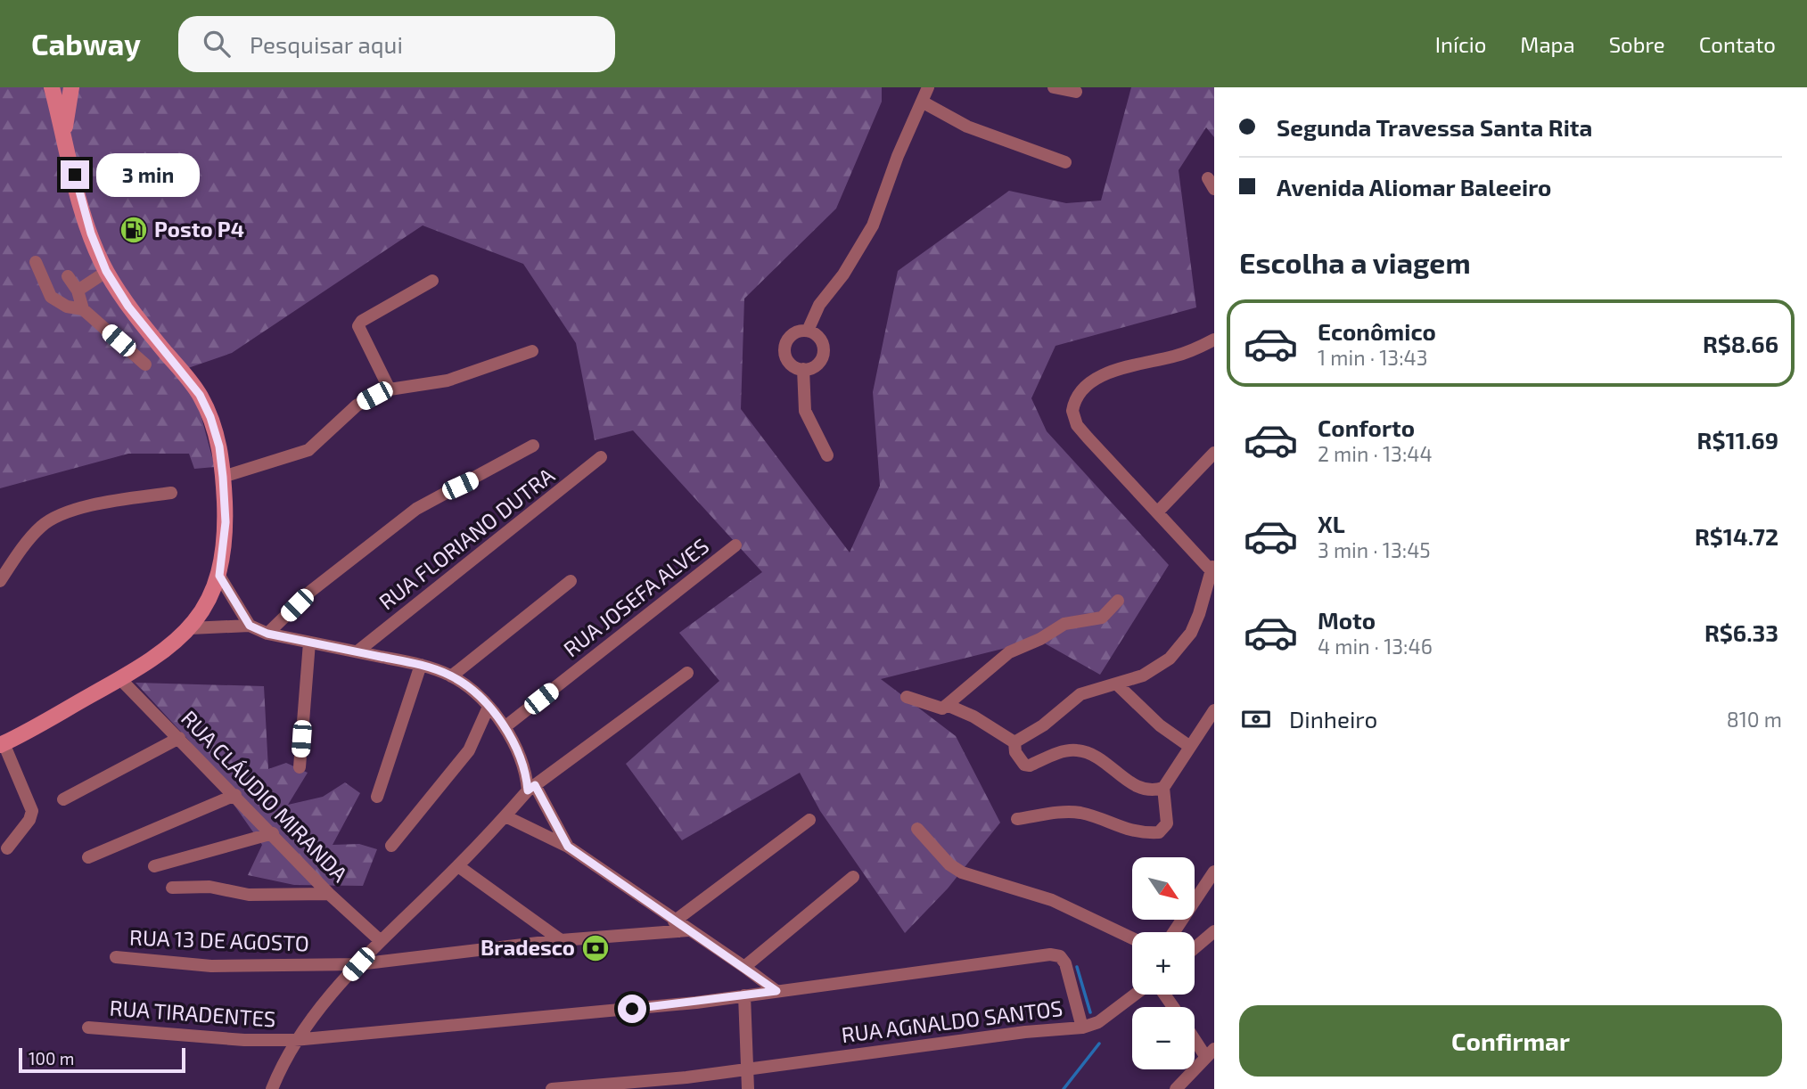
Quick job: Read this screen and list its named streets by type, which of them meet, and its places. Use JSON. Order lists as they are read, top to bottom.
{
  "streets": {
    "street": [
      "RUA FLORIANO DUTRA",
      "RUA JOSEFA ALVES",
      "RUA CLÁUDIO MIRANDA",
      "RUA 13 DE AGOSTO",
      "RUA TIRADENTES",
      "RUA AGNALDO SANTOS"
    ]
  },
  "crossings": [
    ["RUA TIRADENTES", "RUA AGNALDO SANTOS"]
  ],
  "places": {
    "fuel station": ["Posto P4"],
    "bank": ["Bradesco"]
  },
  "scale_bar": "100 m",
  "north": "bottom right",
  "page": {
    "header": "Cabway",
    "search": "Pesquisar aqui",
    "nav": [
      "Início",
      "Mapa",
      "Sobre",
      "Contato"
    ],
    "banner": ["Segunda Travessa Santa Rita", "Avenida Aliomar Baleeiro"],
    "bubble": "3 min",
    "heading": "Escolha a viagem",
    "list": [
      {
        "name": "Econômico",
        "note": "1 min · 13:43",
        "value": "R$8.66"
      },
      {
        "name": "Conforto",
        "note": "2 min · 13:44",
        "value": "R$11.69"
      },
      {
        "name": "XL",
        "note": "3 min · 13:45",
        "value": "R$14.72"
      },
      {
        "name": "Moto",
        "note": "4 min · 13:46",
        "value": "R$6.33"
      }
    ],
    "pay": ["Dinheiro", "810 m"],
    "map_buttons": ["+", "−"],
    "buttons": "Confirmar",
    "scale": "100 m"
  }
}
